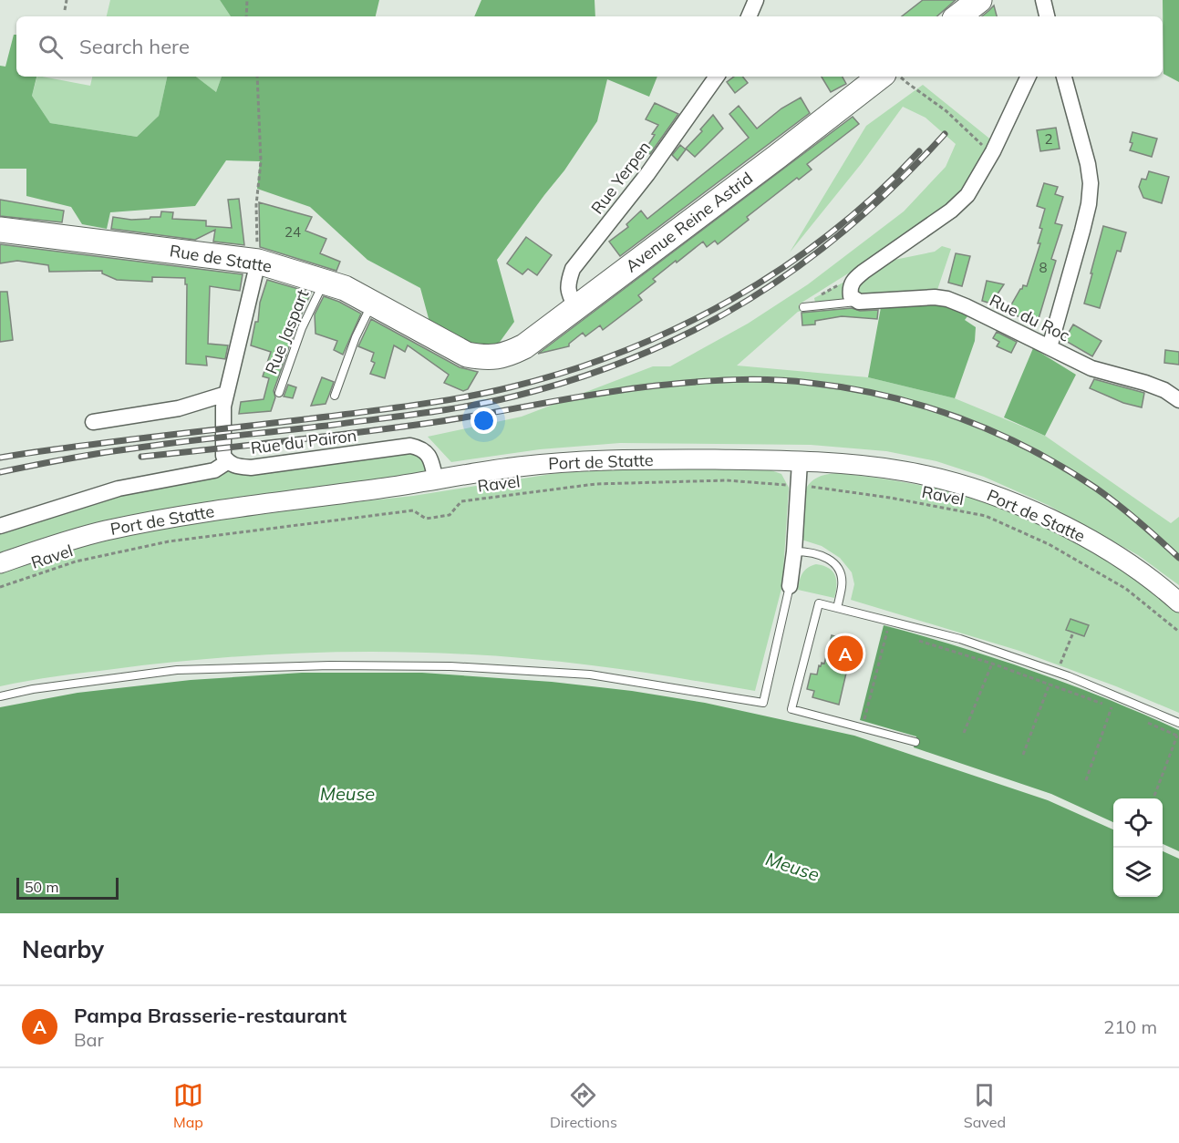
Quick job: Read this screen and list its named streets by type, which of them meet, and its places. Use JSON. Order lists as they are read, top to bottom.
{
  "streets": {
    "main road": ["Avenue Reine Astrid", "Rue de Statte"],
    "street": [
      "Rue Yerpen",
      "Rue du Roc",
      "Rue du Pairon",
      "Port de Statte"
    ],
    "lane": ["Rue Jaspart"],
    "path": ["Ravel"]
  },
  "crossings": [
    ["Rue Yerpen", "Avenue Reine Astrid"],
    ["Avenue Reine Astrid", "Rue de Statte"],
    ["Rue de Statte", "Rue Jaspart"],
    ["Rue du Pairon", "Port de Statte"]
  ],
  "water": ["Meuse"],
  "house_numbers": ["2", "24", "8"],
  "scale_bar": "50 m",
  "page": {
    "search": "Search here",
    "pins": "A",
    "scale": "50 m",
    "heading": "Nearby",
    "list": [
      {
        "mark": "A",
        "name": "Pampa Brasserie-restaurant",
        "note": "Bar",
        "value": "210 m"
      }
    ],
    "nav": ["Map", "Directions", "Saved"]
  }
}
